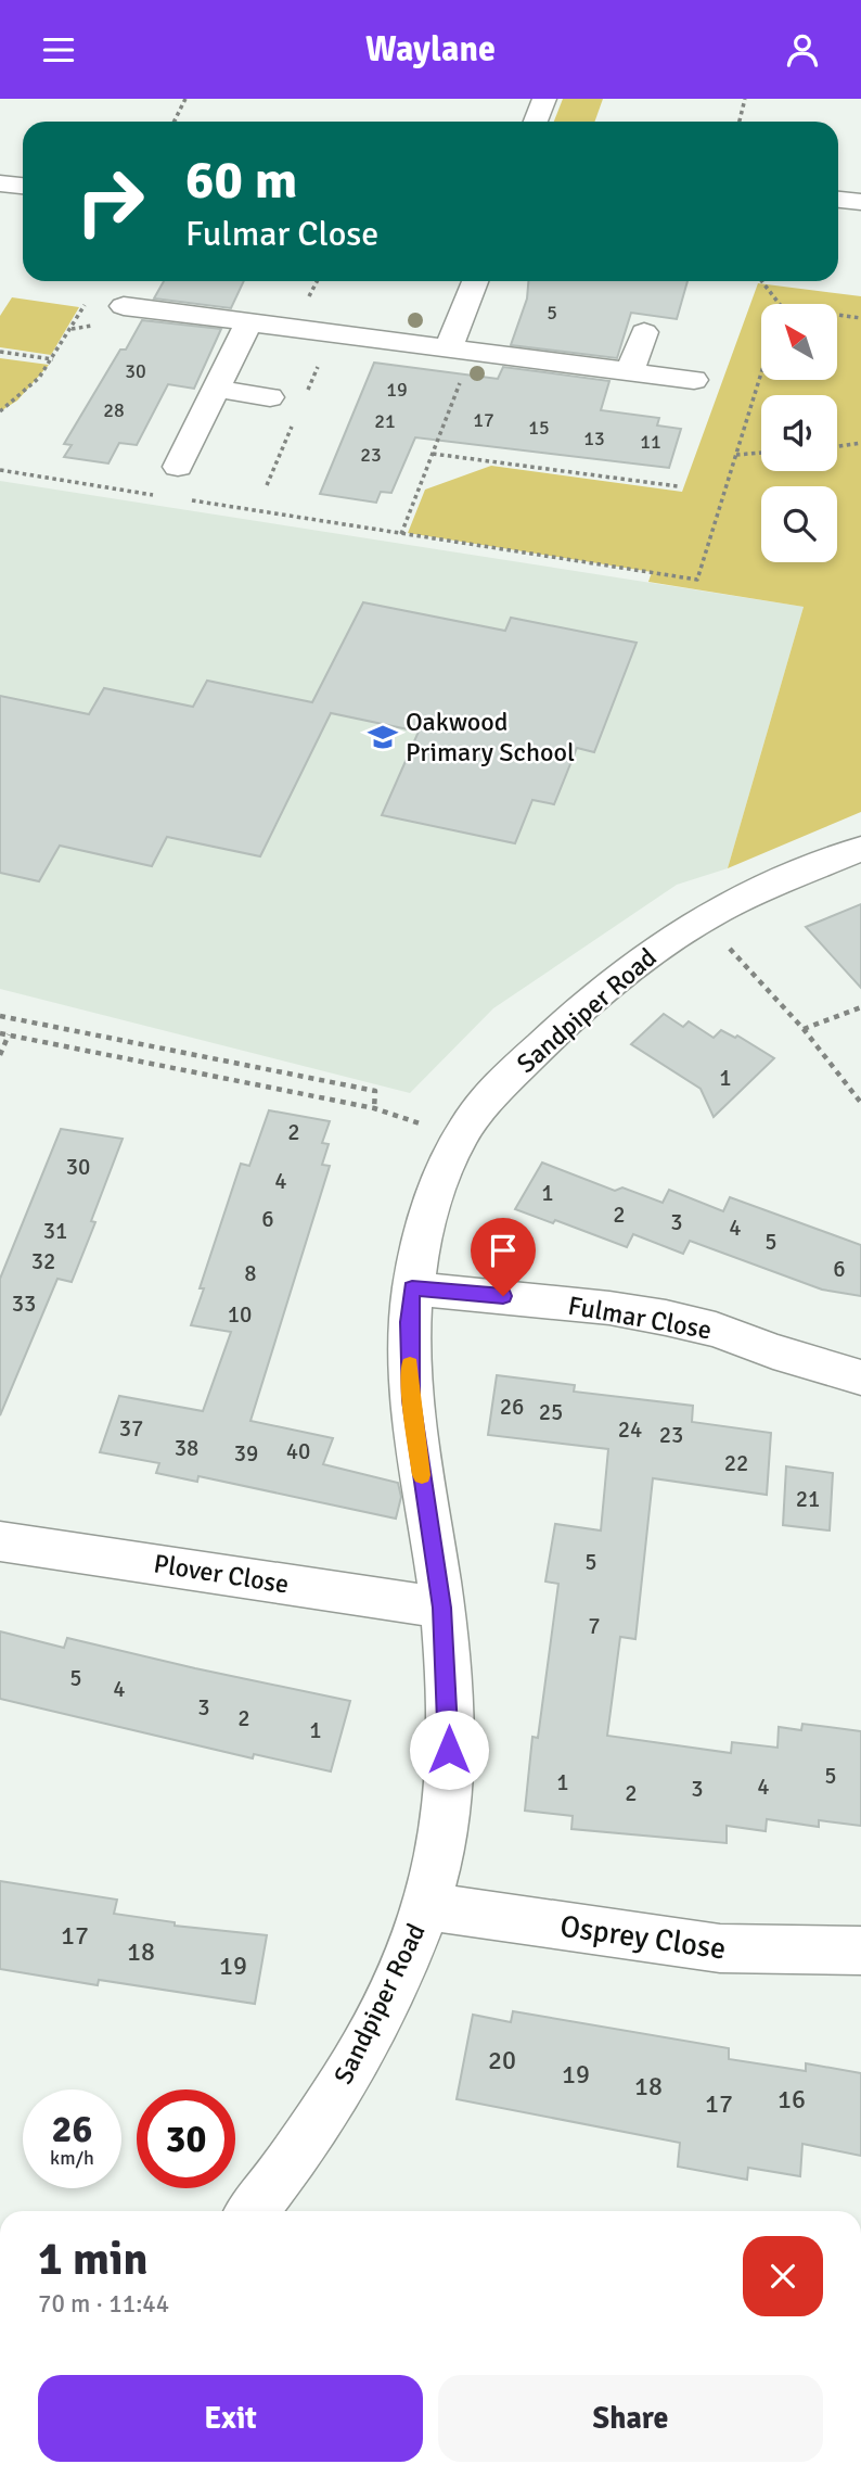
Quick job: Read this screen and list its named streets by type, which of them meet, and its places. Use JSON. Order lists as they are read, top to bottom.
{
  "streets": {
    "street": [
      "Sandpiper Road",
      "Fulmar Close",
      "Plover Close",
      "Osprey Close"
    ]
  },
  "crossings": [
    ["Sandpiper Road", "Fulmar Close"],
    ["Sandpiper Road", "Plover Close"],
    ["Sandpiper Road", "Osprey Close"]
  ],
  "places": {
    "school or university": ["Oakwood Primary School"]
  },
  "house_numbers": [
    "5",
    "30",
    "19",
    "28",
    "17",
    "21",
    "15",
    "13",
    "11",
    "23",
    "1",
    "2",
    "30",
    "4",
    "1",
    "2",
    "6",
    "3",
    "4",
    "31",
    "5",
    "32",
    "6",
    "8",
    "33",
    "10",
    "26",
    "25",
    "37",
    "24",
    "23",
    "38",
    "40",
    "39",
    "22",
    "21",
    "5",
    "7",
    "5",
    "4",
    "3",
    "2",
    "1",
    "5",
    "1",
    "4",
    "3",
    "2",
    "17",
    "18",
    "19",
    "20",
    "19",
    "18",
    "16",
    "17"
  ],
  "north": "top left",
  "page": {
    "header": "Waylane",
    "turn": ["60 m", "Fulmar Close"],
    "speed": "26 km/h",
    "limit": "30",
    "heading": ["1 min", "70 m · 11:44"],
    "buttons": ["Exit", "Share"]
  }
}
